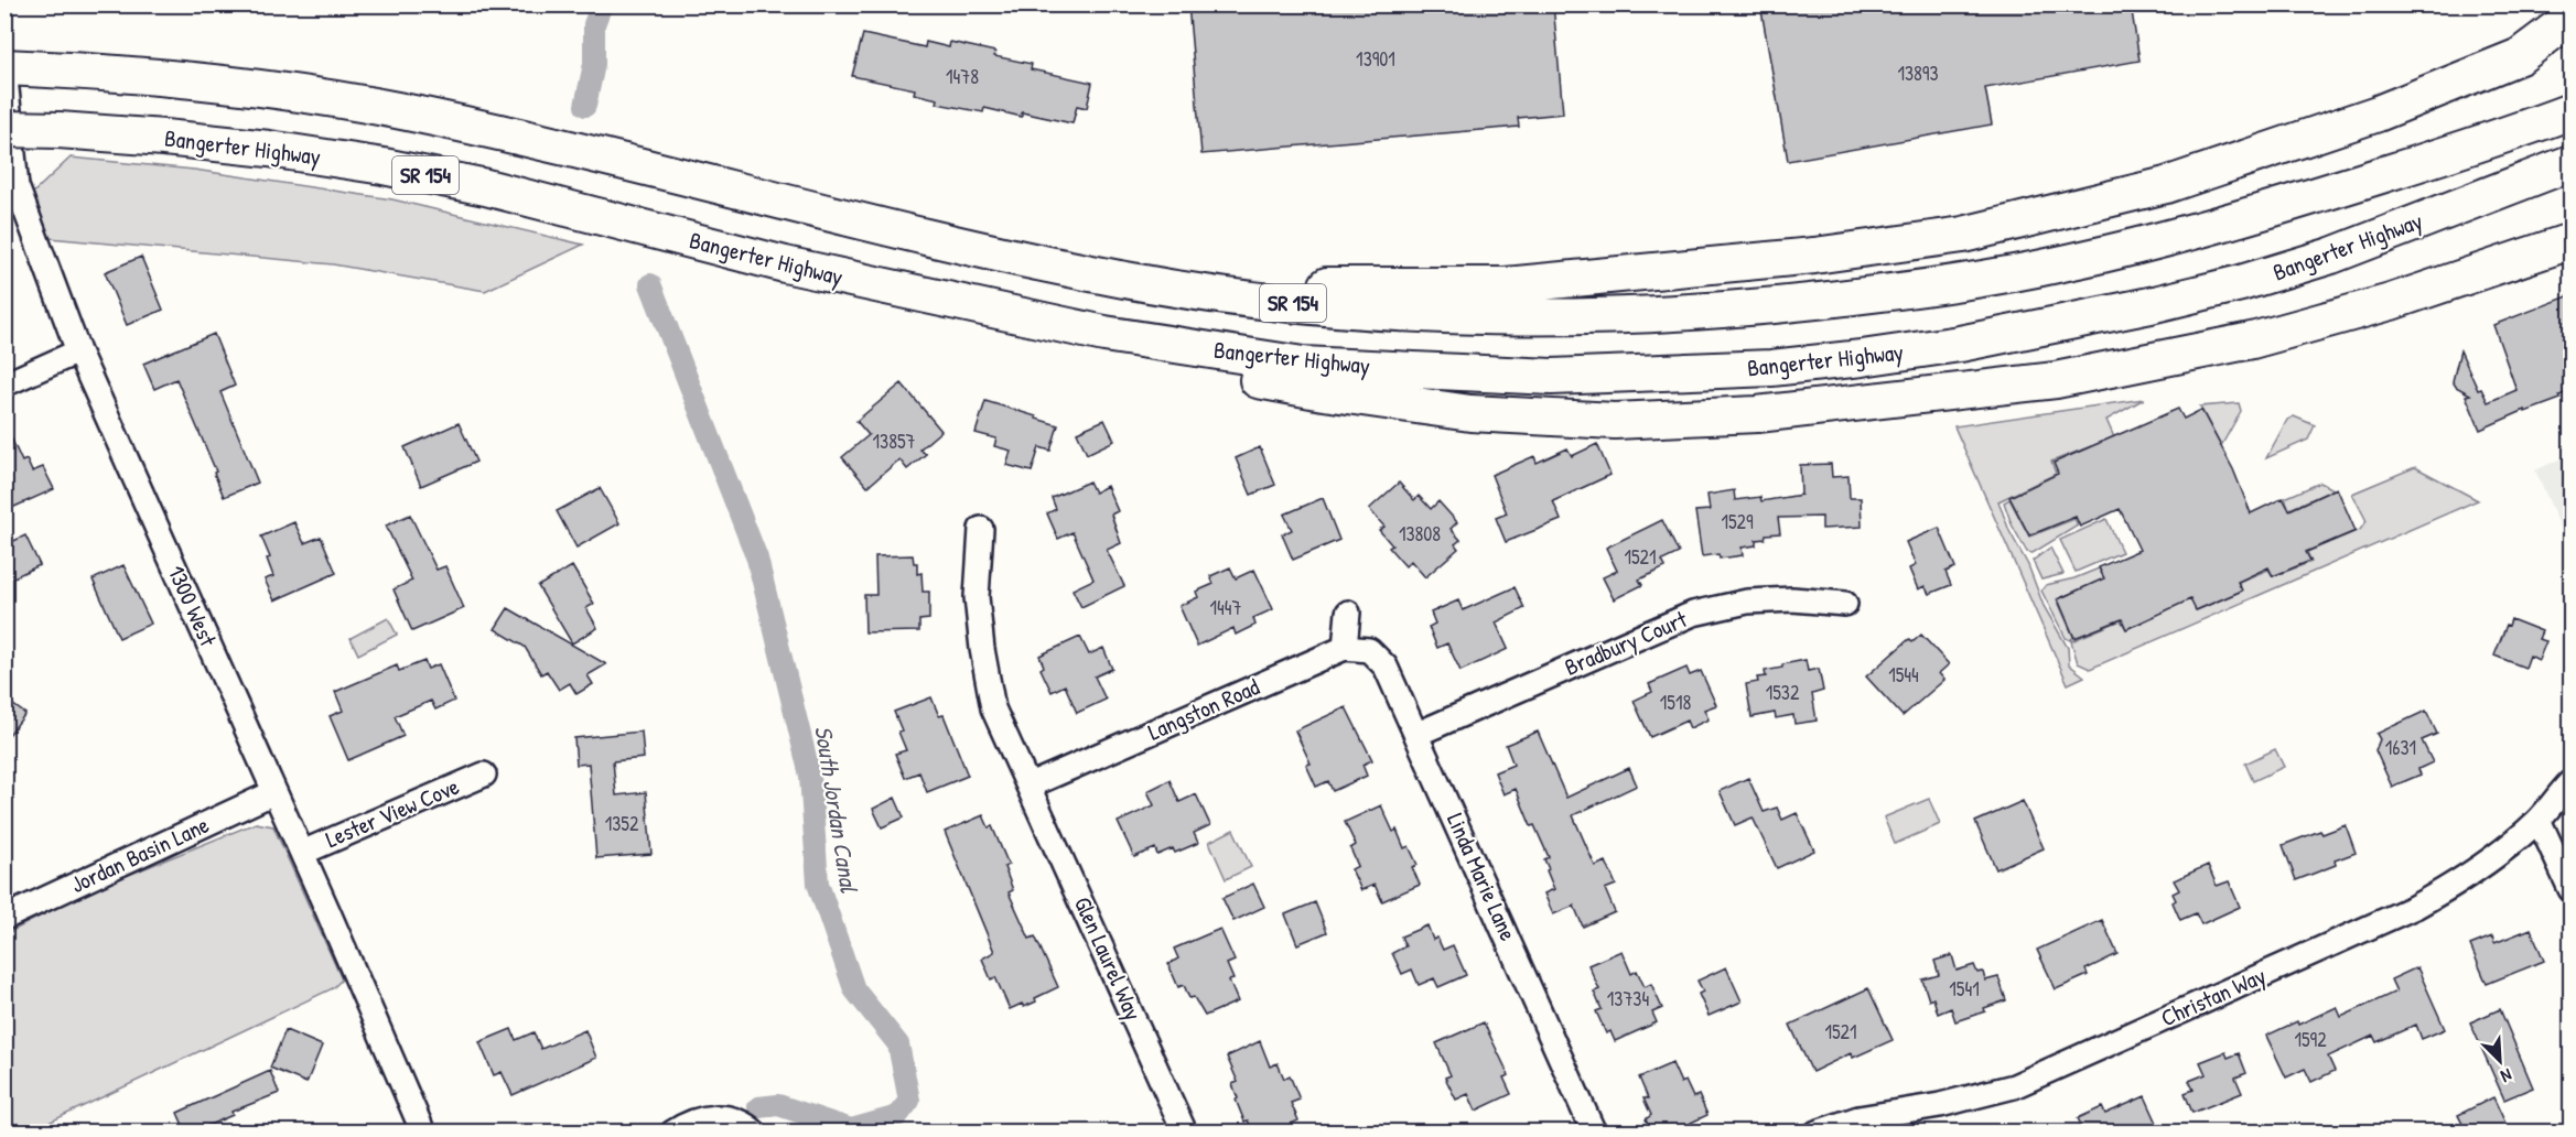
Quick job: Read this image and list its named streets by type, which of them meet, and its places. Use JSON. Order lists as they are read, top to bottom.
{
  "streets": {
    "highway": ["Bangerter Highway", "SR 154"],
    "street": [
      "1300 West",
      "Bradbury Court",
      "Langston Road",
      "Lester View Cove",
      "Jordan Basin Lane",
      "Linda Marie Lane",
      "Glen Laurel Way",
      "Christan Way"
    ]
  },
  "crossings": [
    ["SR 154", "1300 West"],
    ["1300 West", "Lester View Cove"],
    ["1300 West", "Jordan Basin Lane"],
    ["Bradbury Court", "Linda Marie Lane"],
    ["Langston Road", "Linda Marie Lane"],
    ["Langston Road", "Glen Laurel Way"]
  ],
  "water": ["South Jordan Canal"],
  "house_numbers": [
    "13901",
    "13893",
    "1478",
    "13857",
    "1529",
    "13808",
    "1521",
    "1447",
    "1544",
    "1532",
    "1518",
    "1631",
    "1352",
    "1541",
    "13734",
    "1521",
    "1592"
  ],
  "north": "bottom right"
}
